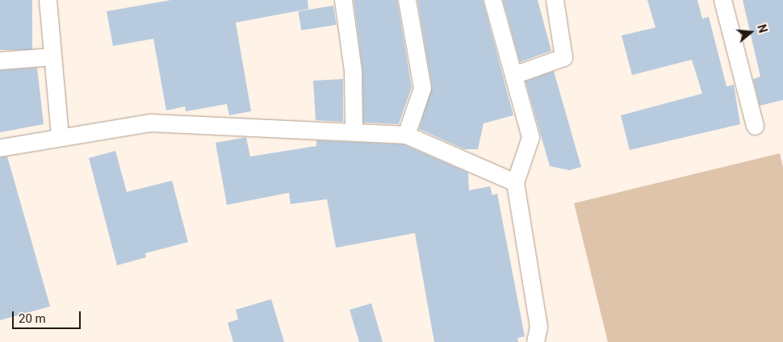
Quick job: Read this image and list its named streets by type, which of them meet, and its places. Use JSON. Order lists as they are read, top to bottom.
{
  "scale_bar": "20 m",
  "north": "right"
}
